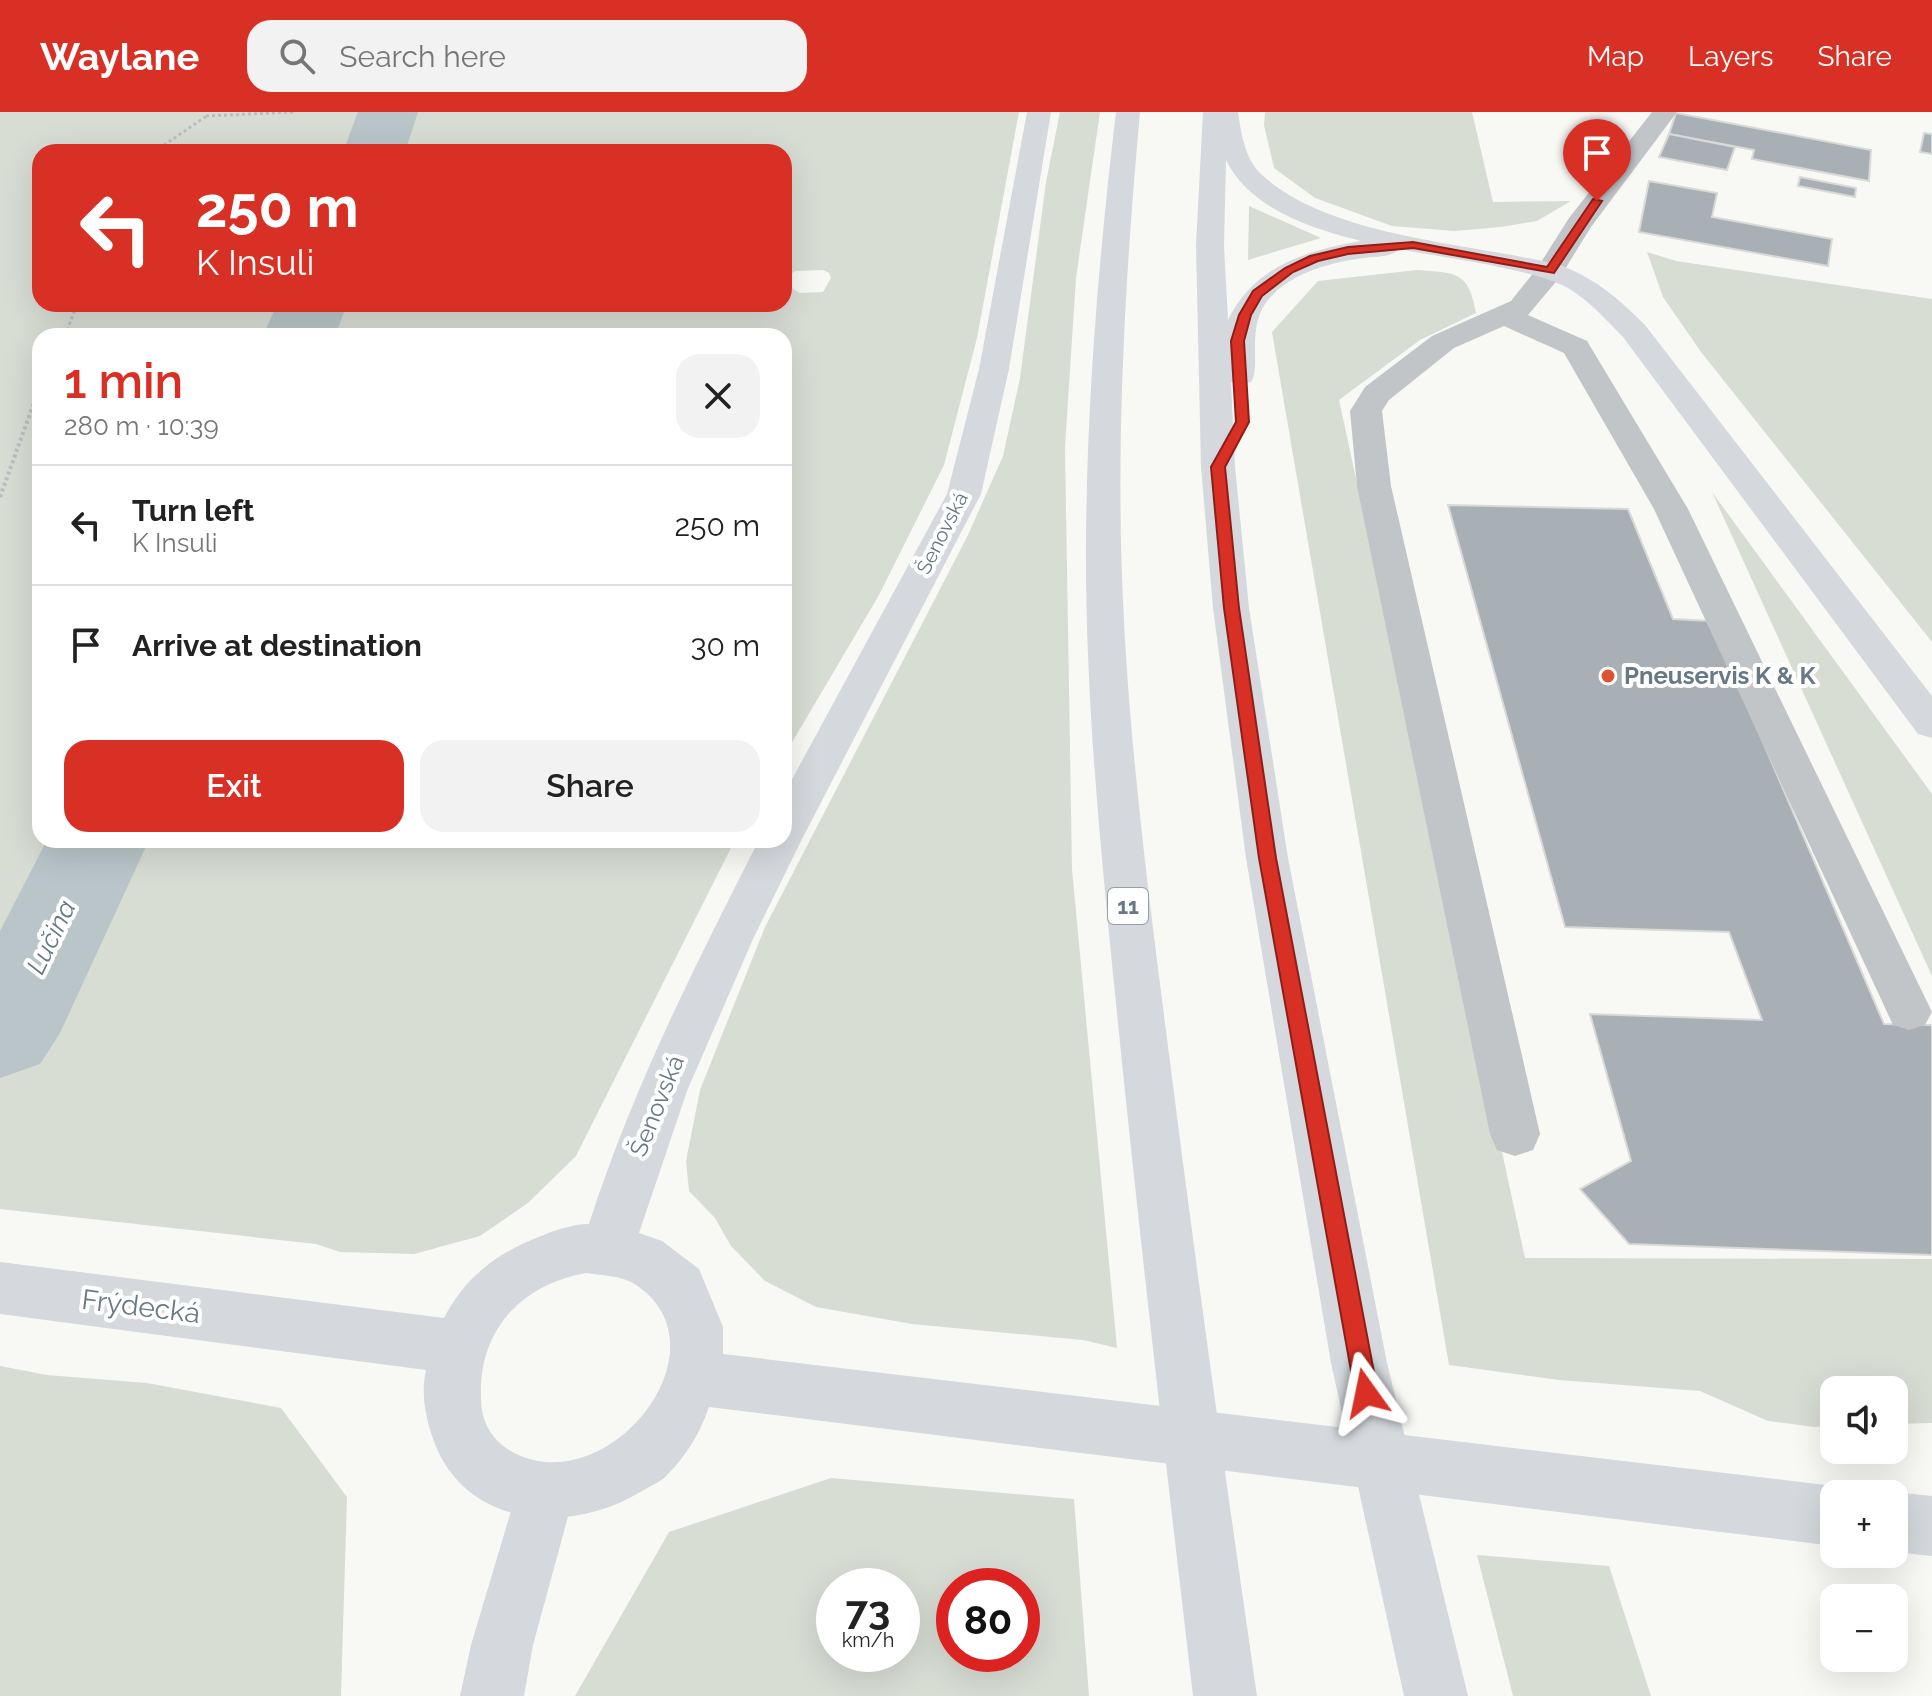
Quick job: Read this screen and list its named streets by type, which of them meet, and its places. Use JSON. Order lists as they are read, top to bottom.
{
  "streets": {
    "main road": ["Šenovská", "11", "Frýdecká"]
  },
  "crossings": [
    ["Šenovská", "Frýdecká"]
  ],
  "water": ["Lučina"],
  "places": ["Pneuservis K & K"],
  "page": {
    "header": "Waylane",
    "search": "Search here",
    "nav": ["Map", "Layers", "Share"],
    "turn": ["250 m", "K Insuli"],
    "heading": ["1 min", "280 m · 10:39"],
    "list": [
      {
        "name": "Turn left",
        "note": "K Insuli",
        "value": "250 m"
      },
      {
        "name": "Arrive at destination",
        "value": "30 m"
      }
    ],
    "buttons": ["Exit", "Share"],
    "map_buttons": ["+", "−"],
    "speed": "73 km/h",
    "limit": "80"
  }
}
